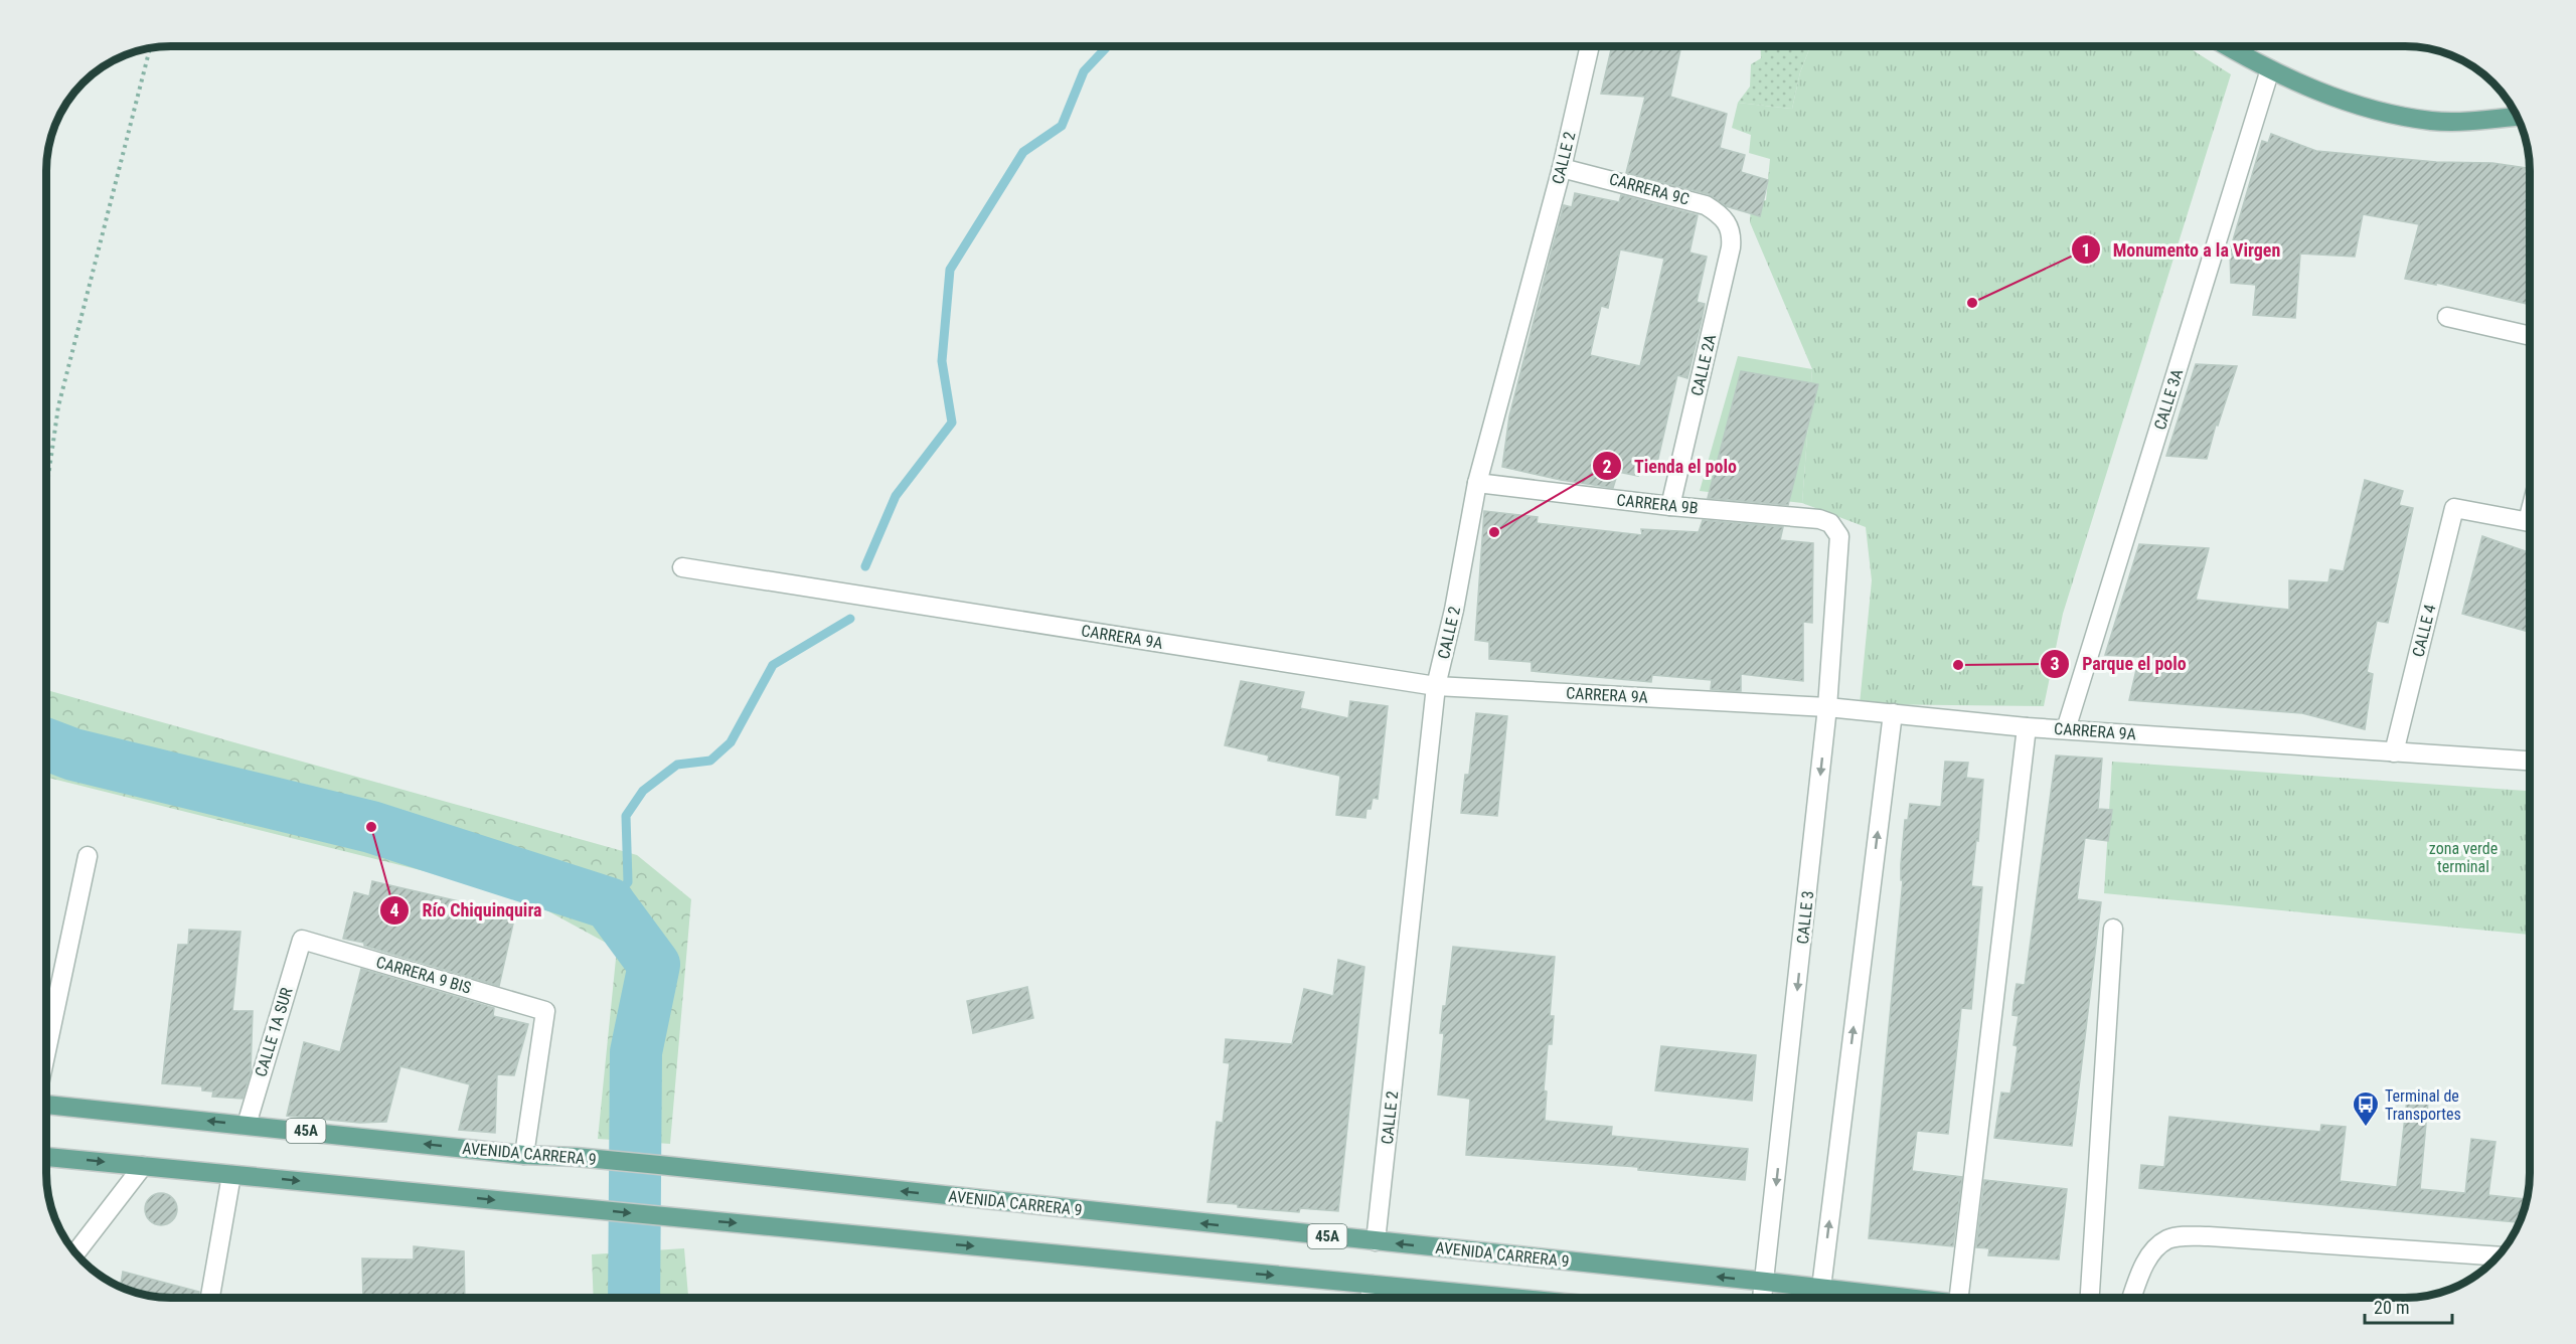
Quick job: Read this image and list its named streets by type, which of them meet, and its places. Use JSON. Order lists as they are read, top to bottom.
{
  "streets": {
    "main road": ["45A", "AVENIDA CARRERA 9"],
    "street": [
      "CALLE 2",
      "CARRERA 9C",
      "CALLE 2A",
      "CALLE 3A",
      "CARRERA 9B",
      "CALLE 4",
      "CARRERA 9A",
      "CALLE 3",
      "CARRERA 9 BIS",
      "CALLE 1A SUR"
    ]
  },
  "crossings": [
    ["CALLE 2", "CARRERA 9C"],
    ["CALLE 2", "CARRERA 9B"],
    ["CALLE 2", "CARRERA 9A"],
    ["CALLE 2", "AVENIDA CARRERA 9"],
    ["CARRERA 9C", "CALLE 2A"],
    ["CALLE 2A", "CARRERA 9B"],
    ["CALLE 3A", "CARRERA 9A"],
    ["CARRERA 9B", "CALLE 3"],
    ["CALLE 4", "CARRERA 9A"],
    ["CARRERA 9A", "CALLE 3"],
    ["CALLE 3", "AVENIDA CARRERA 9"],
    ["CARRERA 9 BIS", "CALLE 1A SUR"],
    ["CARRERA 9 BIS", "AVENIDA CARRERA 9"],
    ["CALLE 1A SUR", "AVENIDA CARRERA 9"]
  ],
  "parks": ["zona verde terminal"],
  "places": {
    "other": [
      "Monumento a la Virgen",
      "Tienda el polo",
      "Parque el polo",
      "Río Chiquinquira"
    ],
    "bus stop": ["Terminal de Transportes"]
  },
  "scale_bar": "20 m"
}
